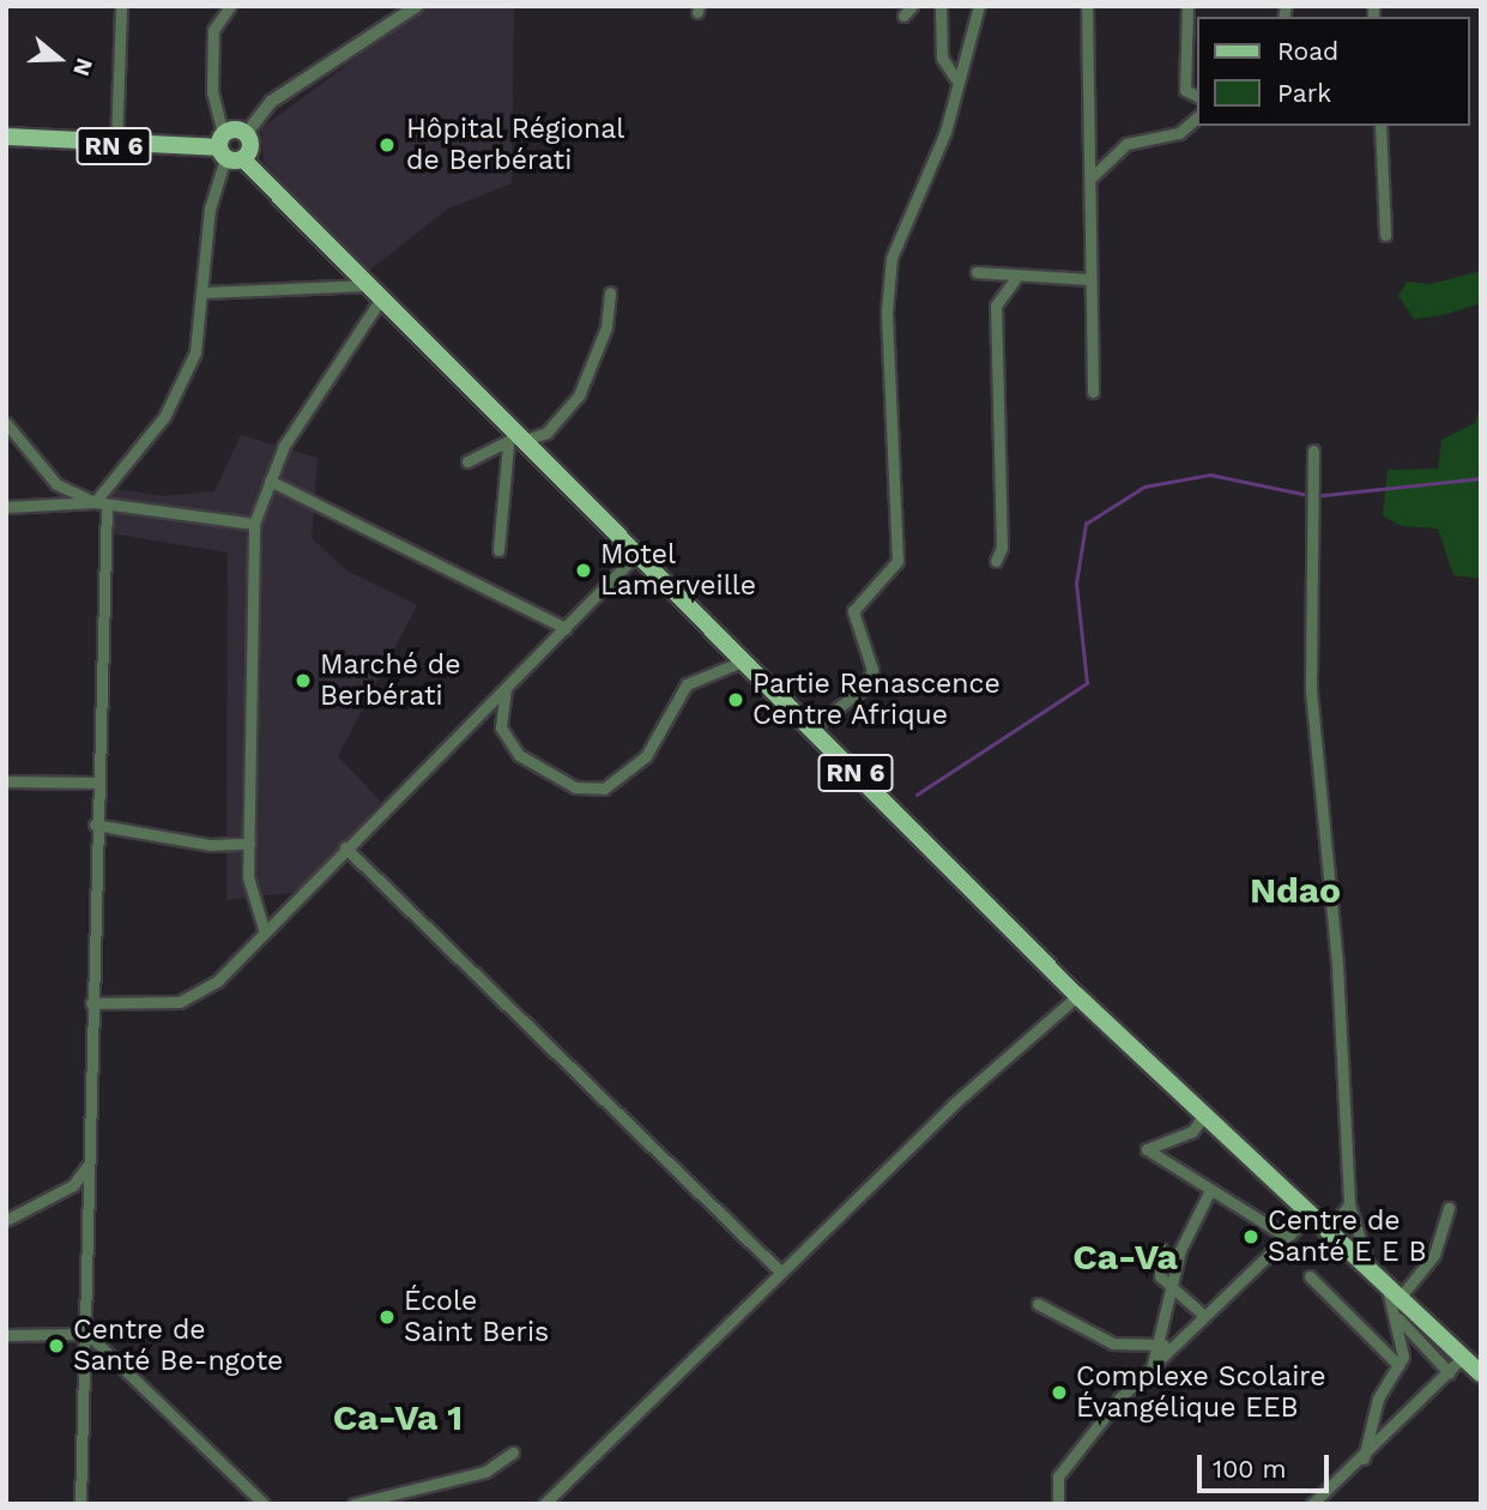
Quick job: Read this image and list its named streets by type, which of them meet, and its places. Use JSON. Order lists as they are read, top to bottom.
{
  "streets": {
    "main road": ["RN 6"]
  },
  "districts": ["Ndao", "Ca-Va", "Ca-Va 1"],
  "places": [
    "Hôpital Régional de Berbérati",
    "Motel Lamerveille",
    "Marché de Berbérati",
    "Partie Renascence Centre Afrique",
    "Centre de Santé E E B",
    "École Saint Beris",
    "Centre de Santé Be-ngote",
    "Complexe Scolaire Évangélique EEB"
  ],
  "legend": ["Road", "Park"],
  "scale_bar": "100 m",
  "north": "right"
}
